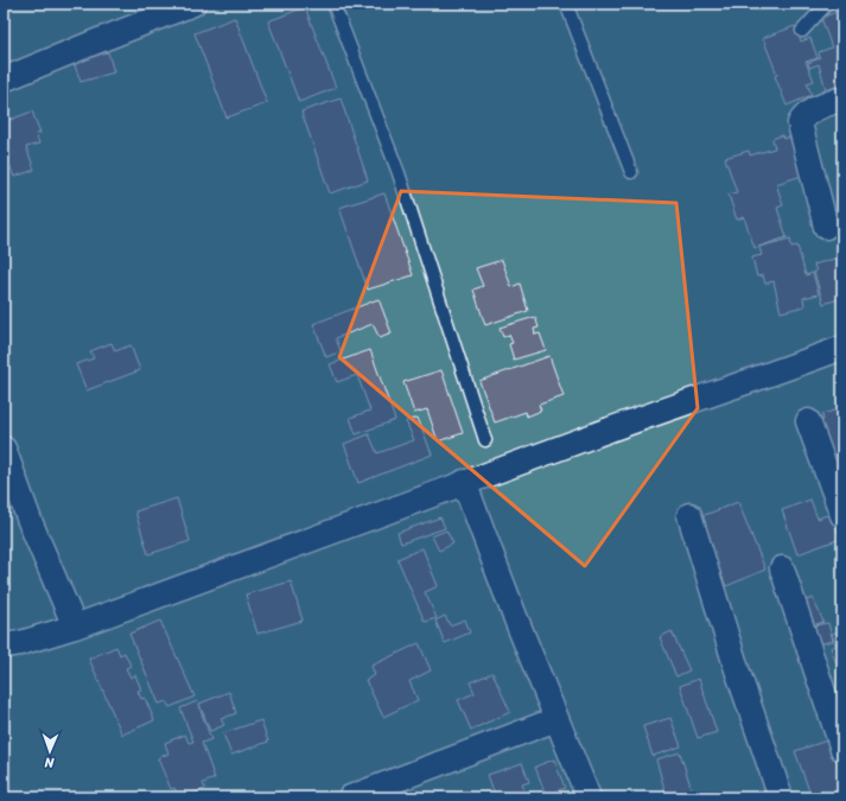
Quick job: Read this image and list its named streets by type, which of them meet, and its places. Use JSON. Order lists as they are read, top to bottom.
{
  "north": "bottom"
}
